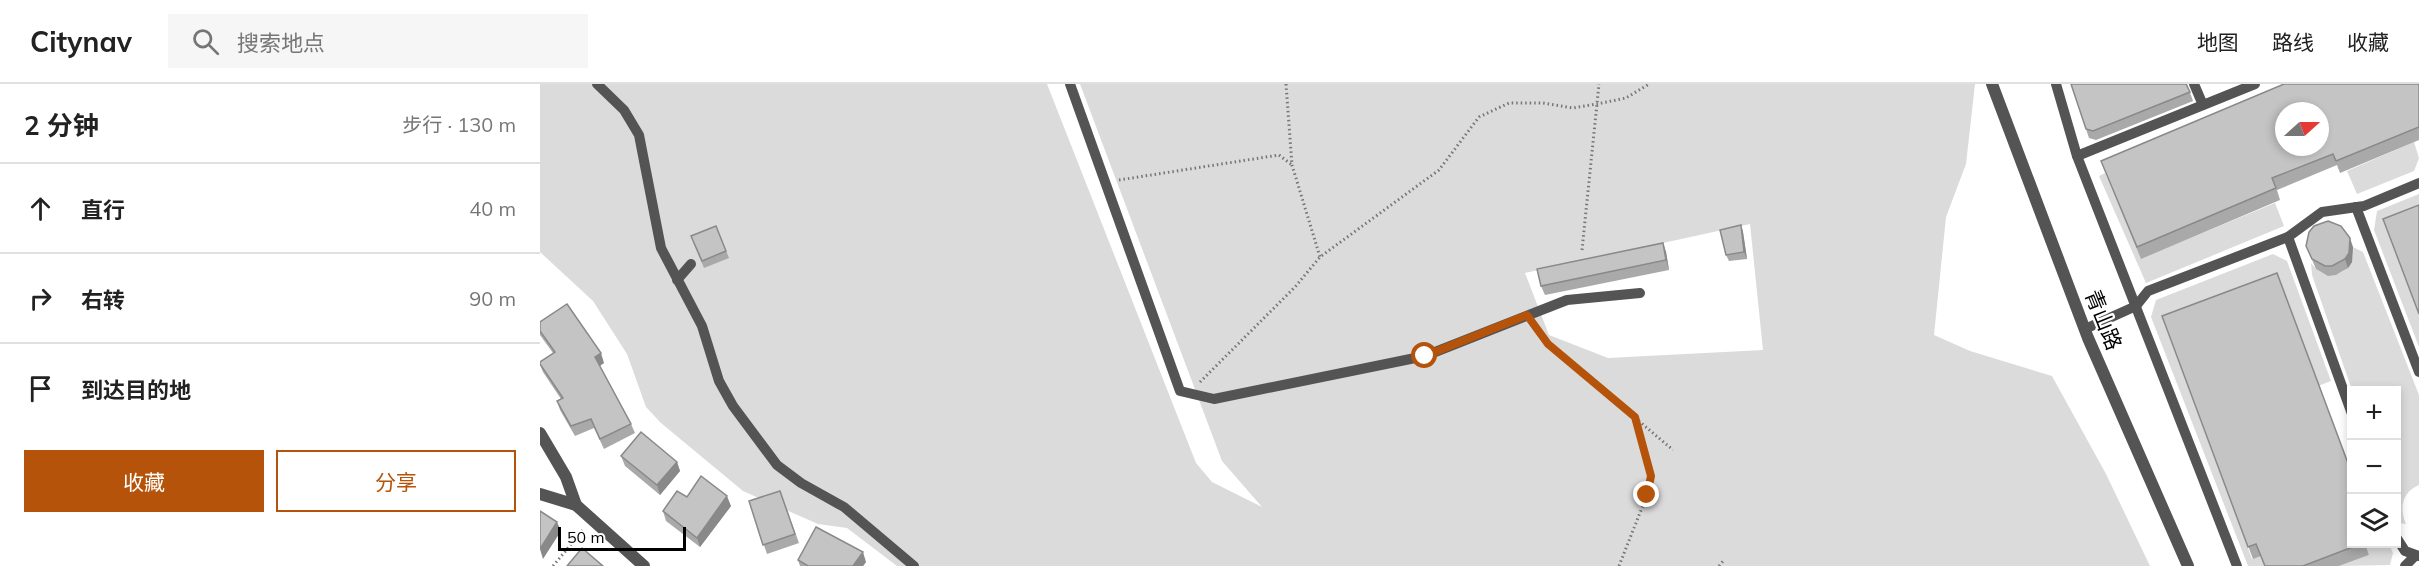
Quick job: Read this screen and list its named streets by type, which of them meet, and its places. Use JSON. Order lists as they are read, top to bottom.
{
  "streets": {
    "street": ["青山路"]
  },
  "scale_bar": "50 m",
  "north": "right",
  "page": {
    "header": "Citynav",
    "search": "搜索地点",
    "nav": ["地图", "路线", "收藏"],
    "heading": ["2 分钟", "步行 · 130 m"],
    "list": [
      ["直行", "40 m"],
      ["右转", "90 m"],
      "到达目的地"
    ],
    "map_buttons": ["+", "−"],
    "buttons": ["收藏", "分享"],
    "scale": "50 m"
  }
}
